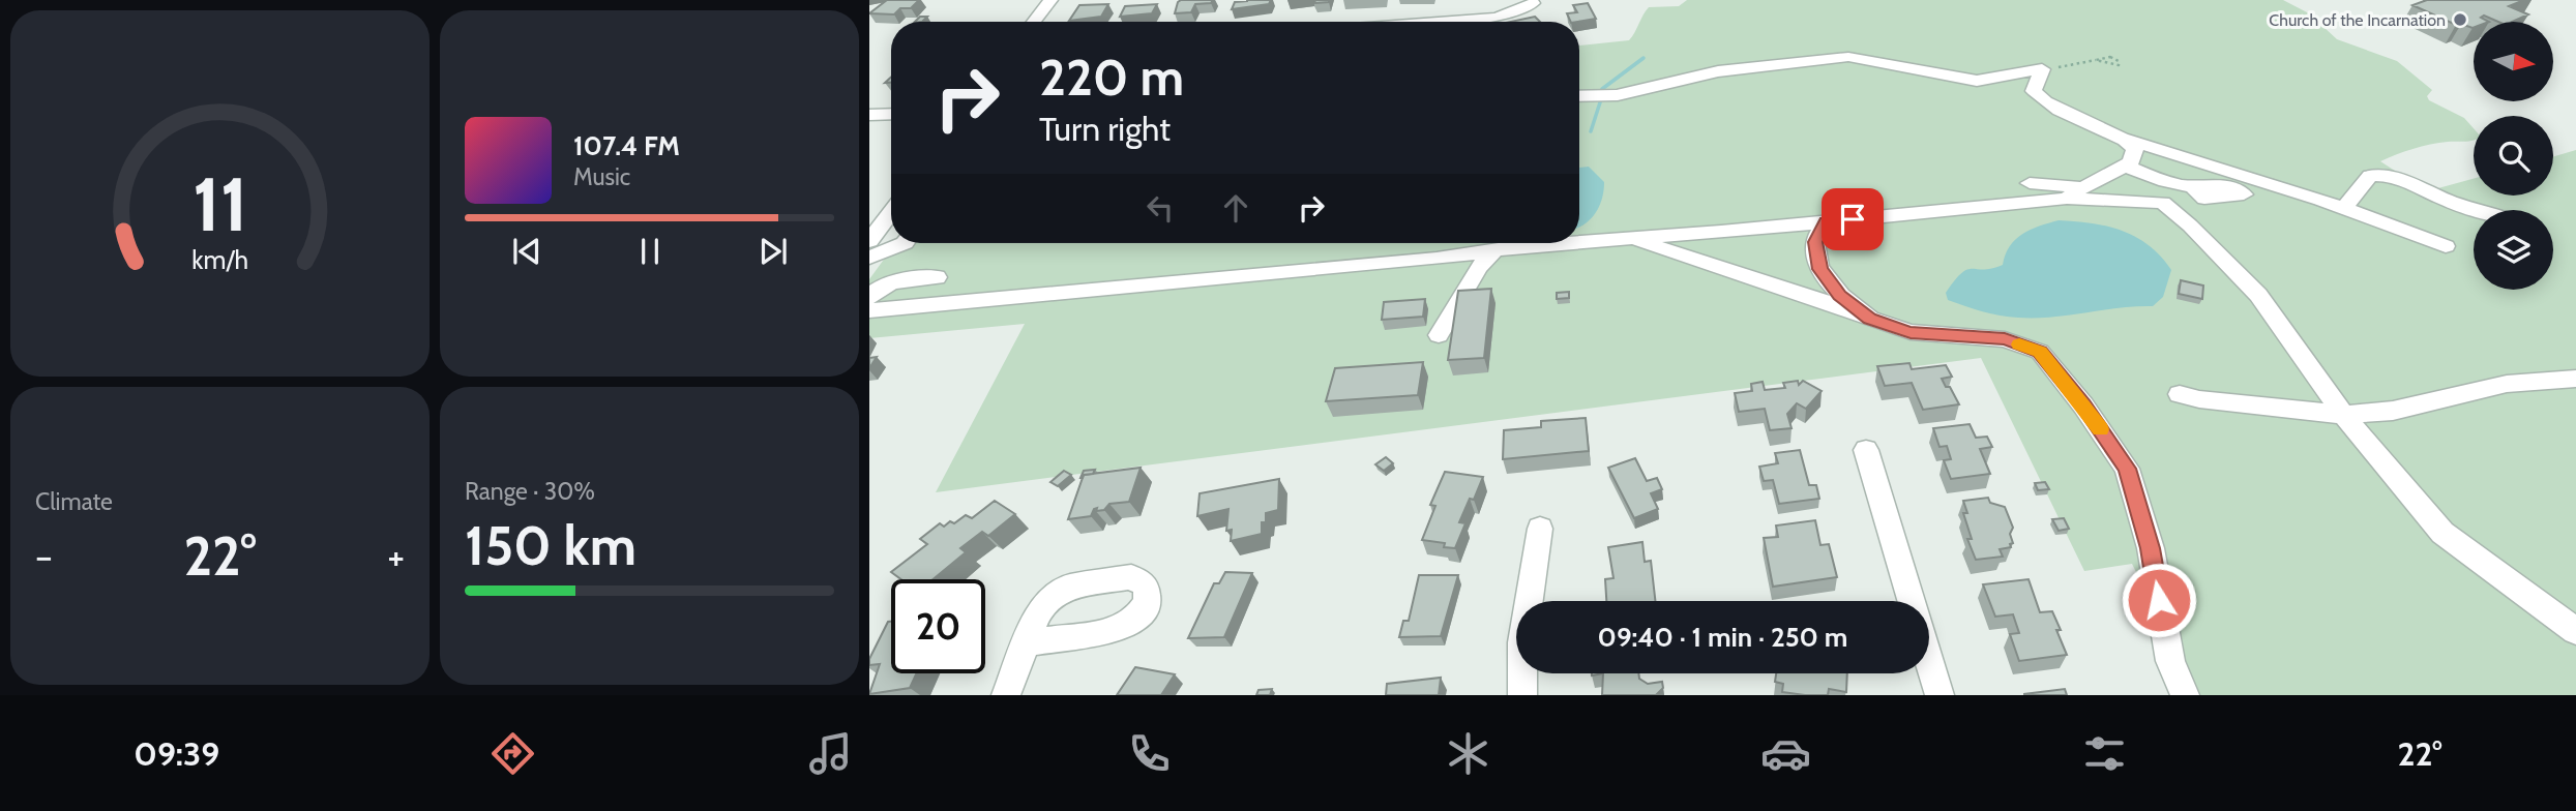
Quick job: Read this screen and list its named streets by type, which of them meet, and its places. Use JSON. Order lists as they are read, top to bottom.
{
  "places": ["Church of the Incarnation"],
  "north": "right",
  "page": {
    "turn": ["220 m", "Turn right"],
    "song": ["107.4 FM", "Music"],
    "tile": [
      "Climate",
      ["Range · 30%", "150 km"]
    ],
    "heat": ["−", "22°", "+"],
    "limit": "20",
    "trip": "09:40 · 1 min · 250 m",
    "tabs": ["09:39", "22°"],
    "gauge": ["11", "km/h"]
  }
}
